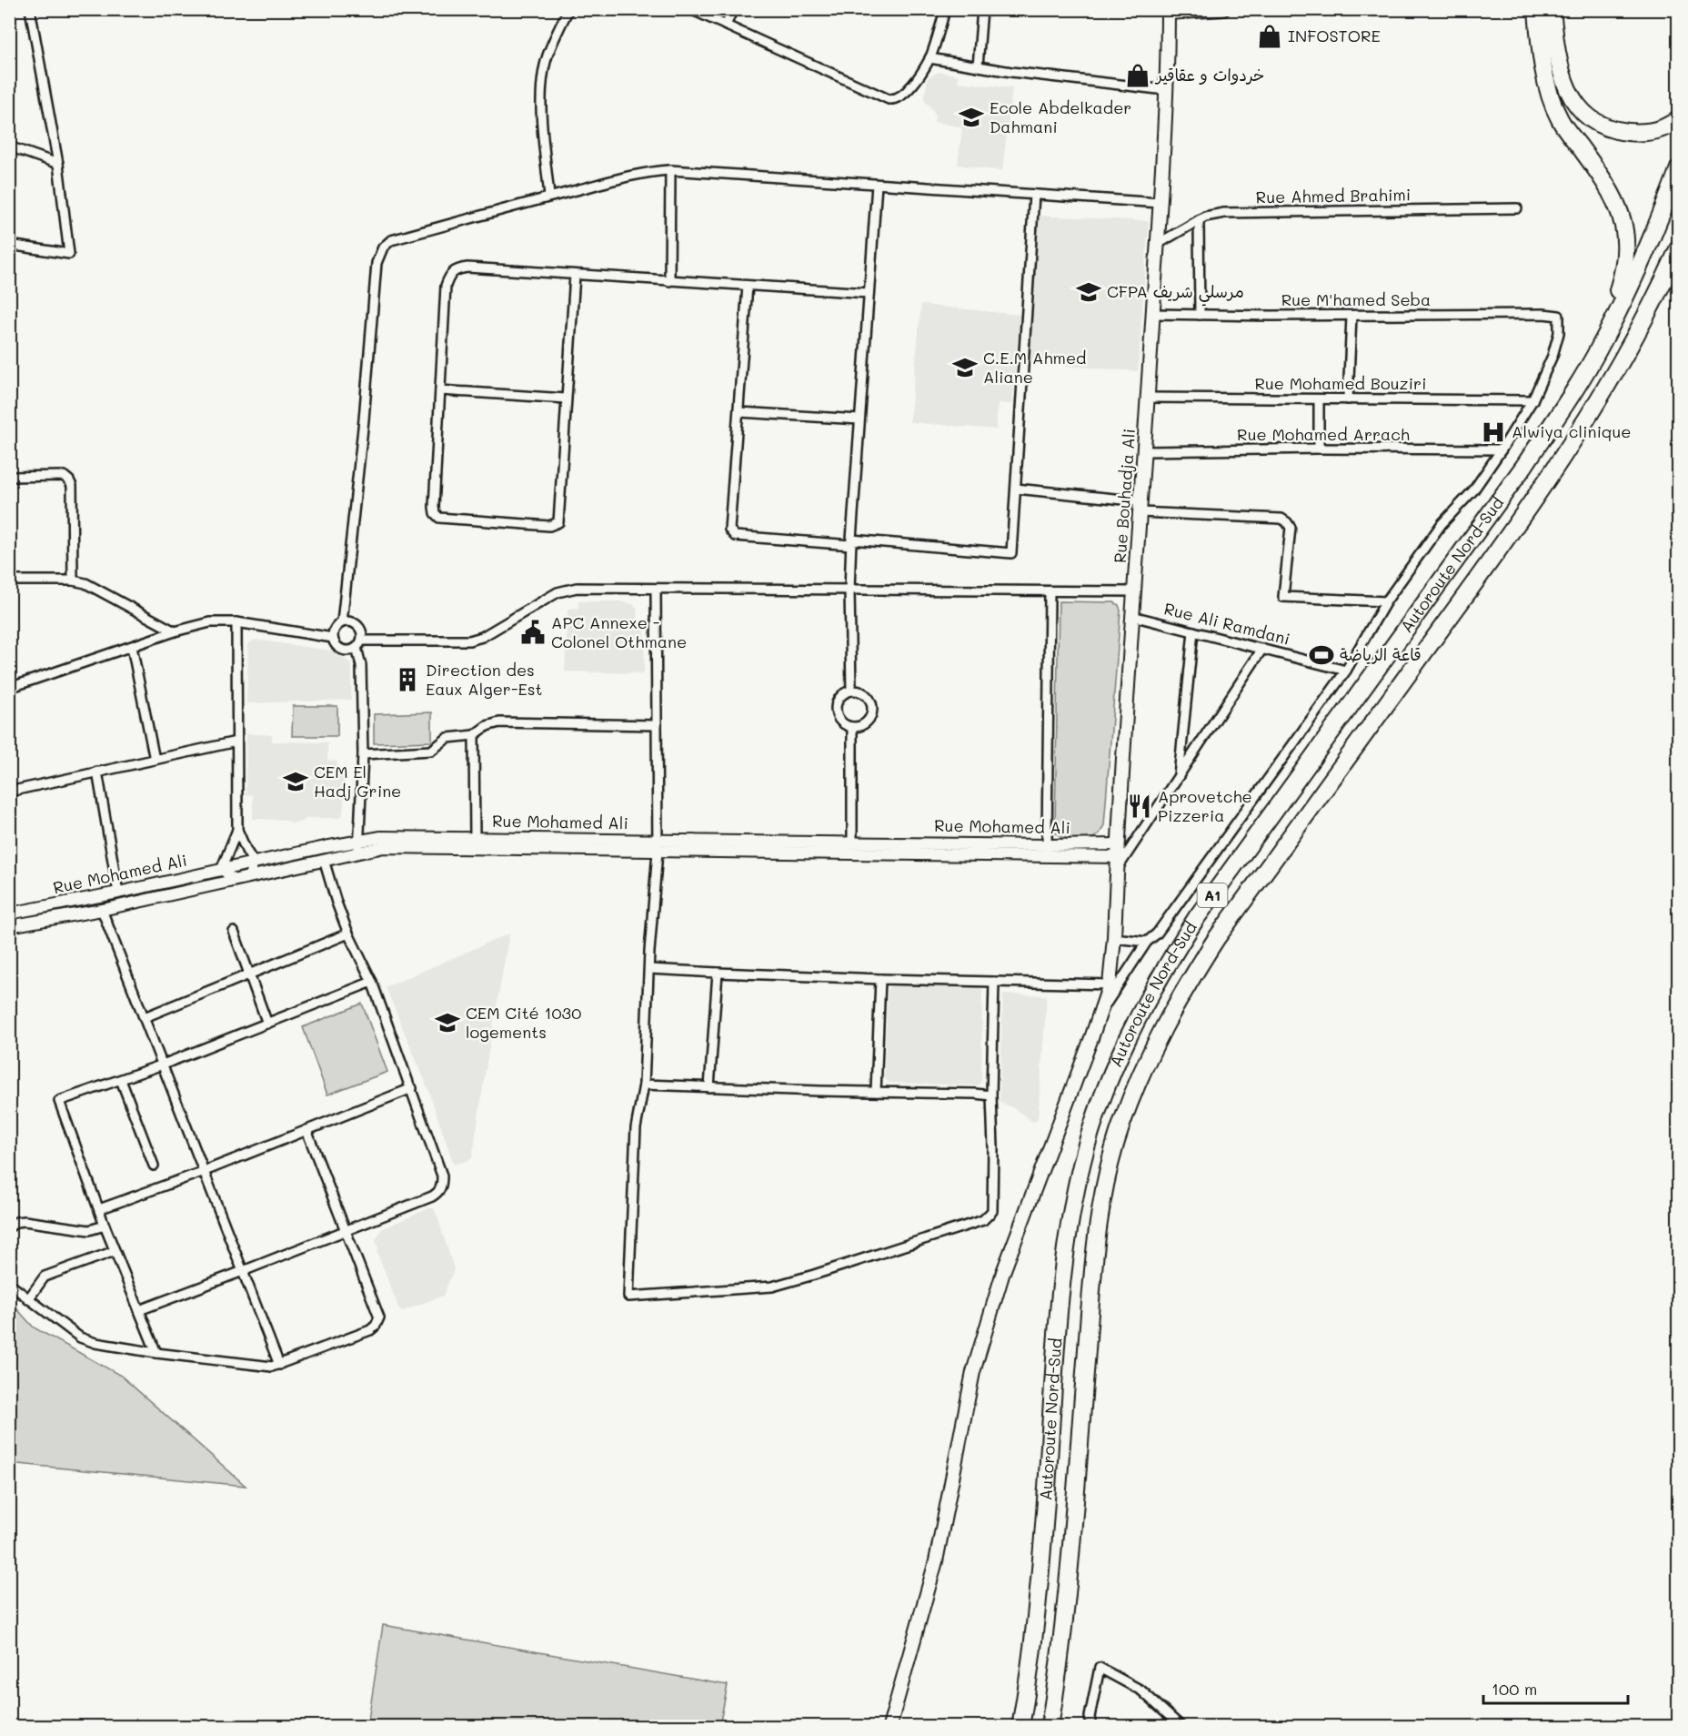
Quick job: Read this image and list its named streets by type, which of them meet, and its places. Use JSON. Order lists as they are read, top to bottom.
{
  "streets": {
    "highway": ["Autoroute Nord-Sud", "A1"],
    "main road": ["Rue Bouhadja Ali"],
    "street": [
      "Rue Ahmed Brahimi",
      "Rue M'hamed Seba",
      "Rue Mohamed Bouziri",
      "Rue Mohamed Arrach",
      "Rue Ali Ramdani",
      "Rue Mohamed Ali"
    ]
  },
  "crossings": [
    ["Rue Ahmed Brahimi", "Rue Bouhadja Ali"],
    ["Rue M'hamed Seba", "Rue Mohamed Bouziri"],
    ["Rue M'hamed Seba", "Rue Bouhadja Ali"],
    ["Rue Mohamed Bouziri", "Rue Bouhadja Ali"],
    ["Rue Mohamed Arrach", "Rue Bouhadja Ali"],
    ["Rue Bouhadja Ali", "Rue Ali Ramdani"],
    ["Rue Bouhadja Ali", "Rue Mohamed Ali"]
  ],
  "places": {
    "shop": ["INFOSTORE", "خردوات و عقاقير"],
    "school or university": [
      "Ecole Abdelkader Dahmani",
      "CFPA مرسلي شريف",
      "C.E.M Ahmed Aliane",
      "CEM El Hadj Grine",
      "CEM Cité 1030 logements"
    ],
    "hospital": ["Alwiya clinique"],
    "public building": ["APC Annexe - Colonel Othmane"],
    "sports": ["قاعة الرياضة"],
    "building": ["Direction des Eaux Alger-Est"],
    "restaurant": ["Aprovetche Pizzeria"]
  },
  "scale_bar": "100 m"
}
